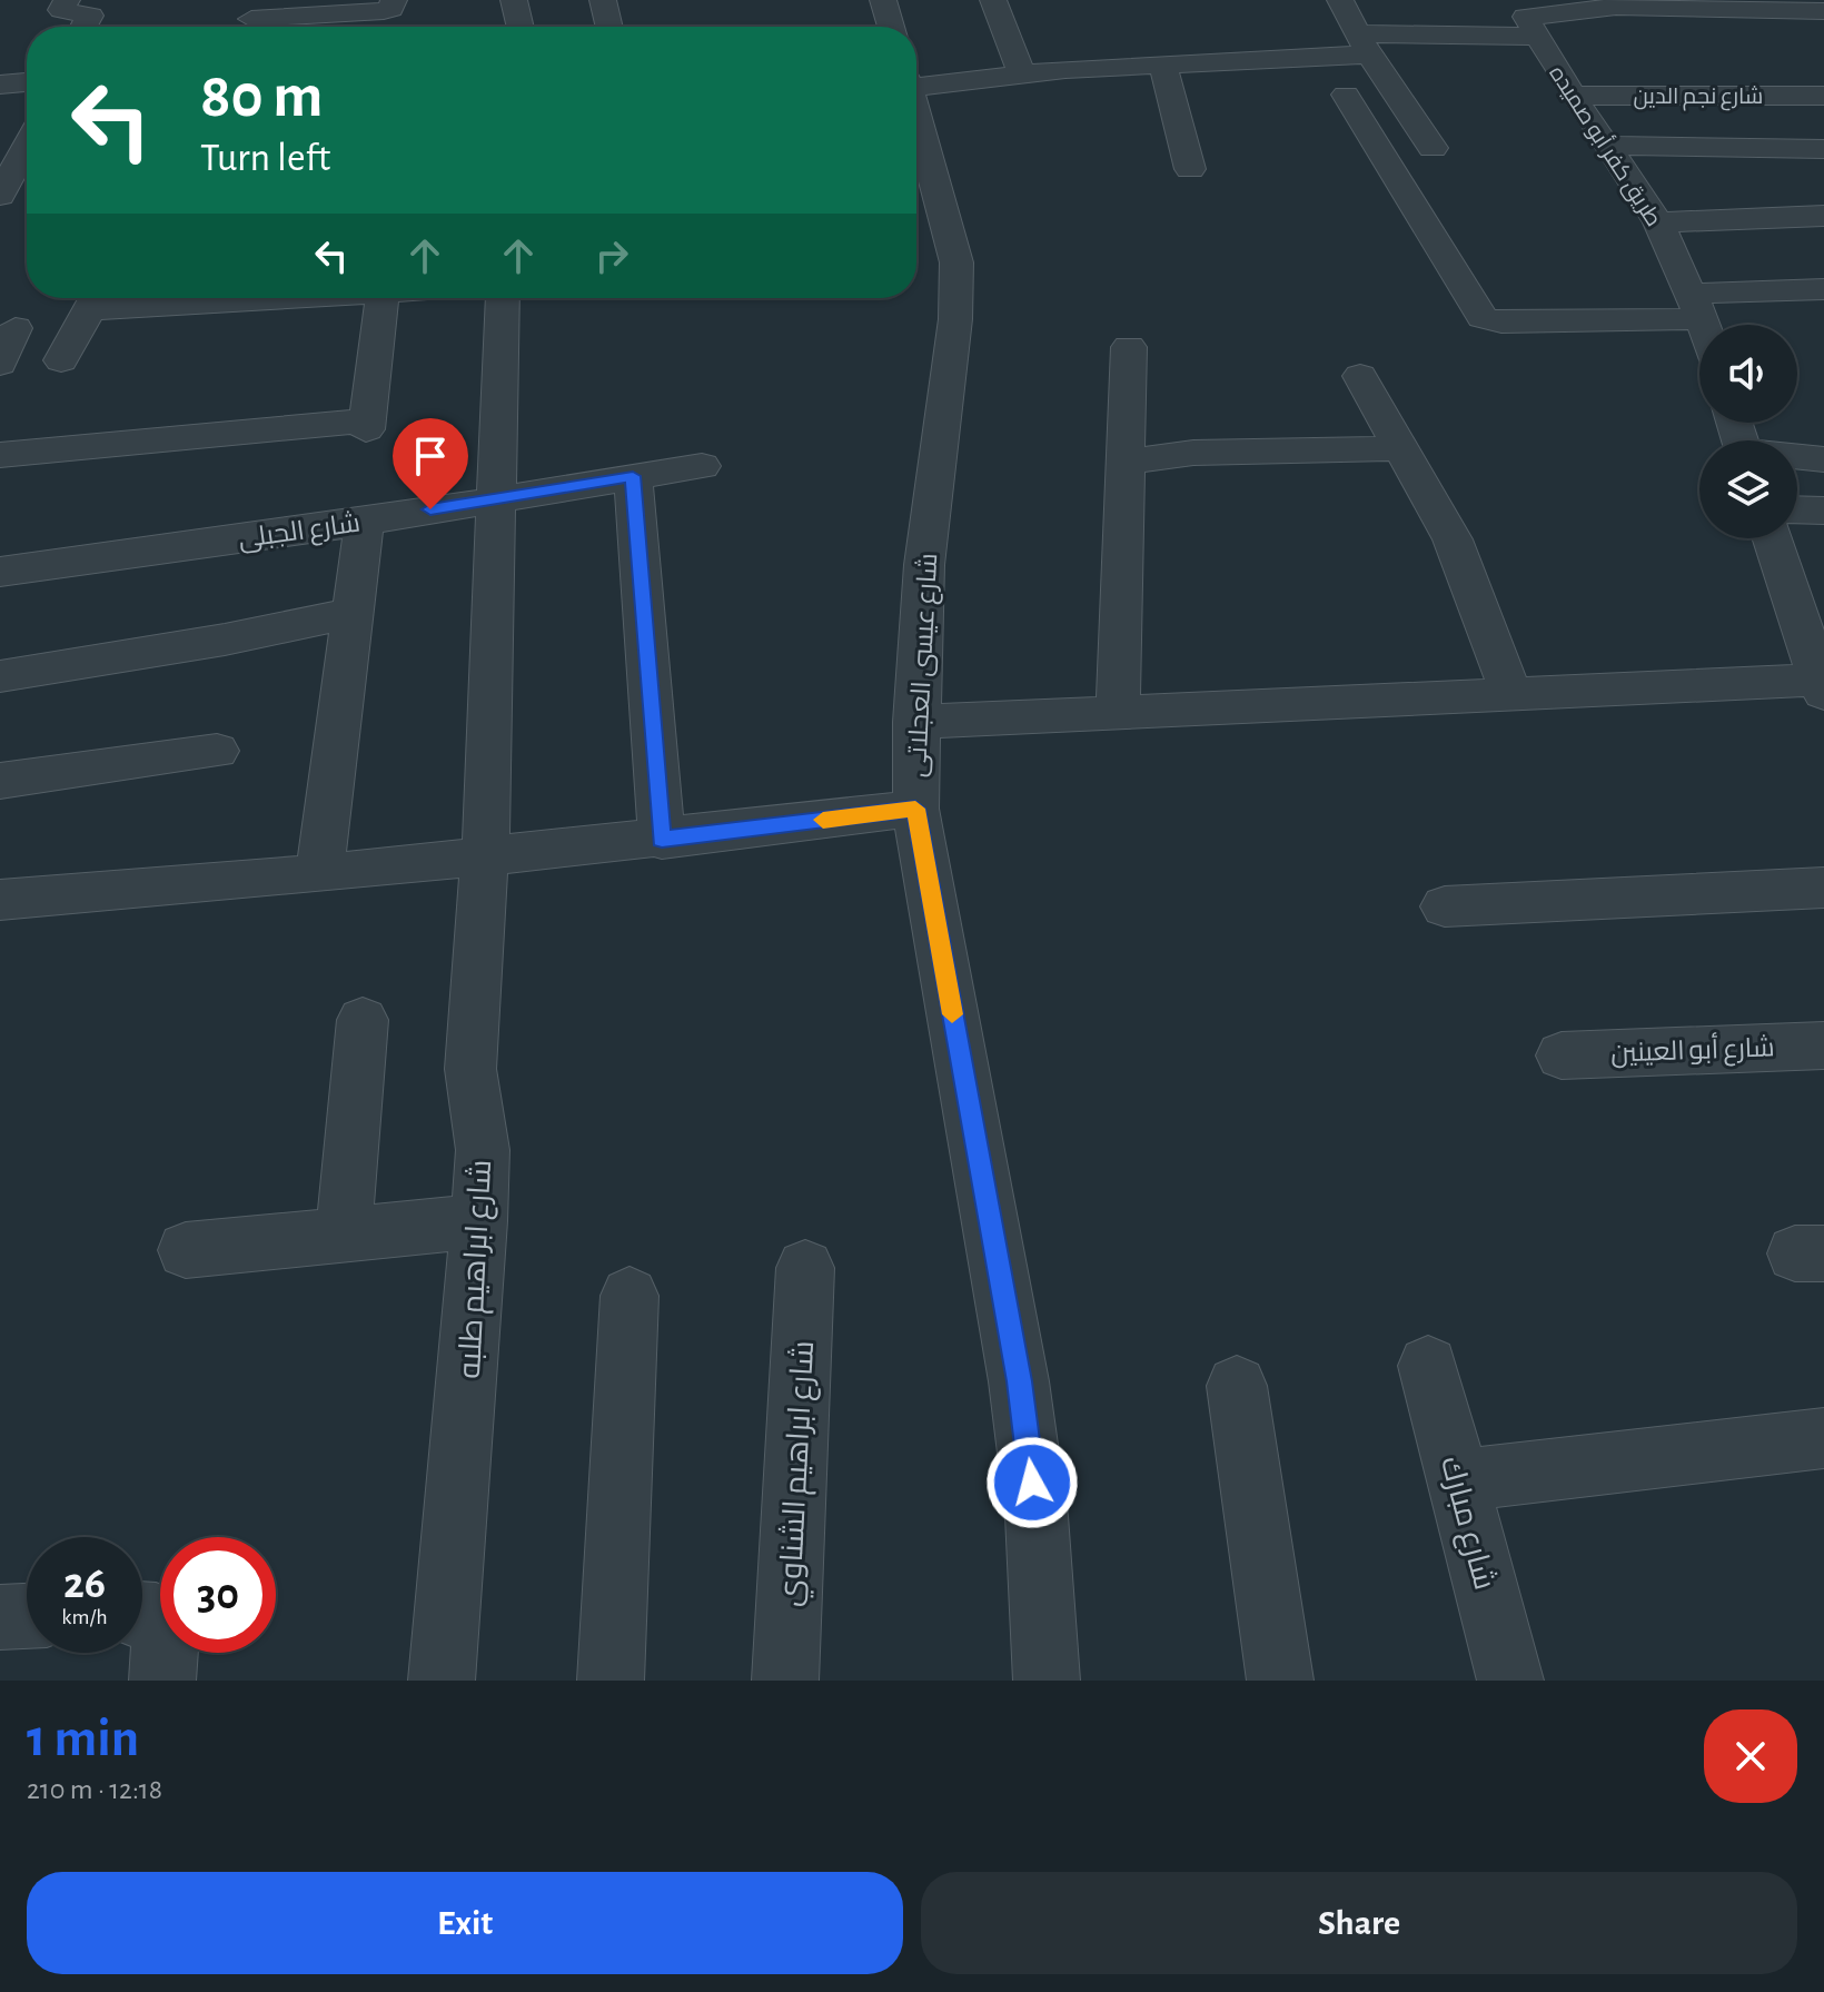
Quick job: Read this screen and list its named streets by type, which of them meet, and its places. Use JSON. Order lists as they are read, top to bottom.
{
  "streets": {
    "street": [
      "شارع نجم الدين",
      "طريق كفر أبو صميده",
      "شارع الجبلى",
      "شارع عيسى العجلاتى",
      "شارع أبو العينين",
      "شارع ابراهيم طلبه",
      "شارع ابراهيم الشناوي",
      "شارع مبارك"
    ]
  },
  "crossings": [
    ["شارع نجم الدين", "طريق كفر أبو صميده"],
    ["شارع الجبلى", "شارع ابراهيم طلبه"]
  ],
  "page": {
    "turn": ["80 m", "Turn left"],
    "speed": "26 km/h",
    "limit": "30",
    "heading": ["1 min", "210 m · 12:18"],
    "buttons": ["Exit", "Share"]
  }
}
